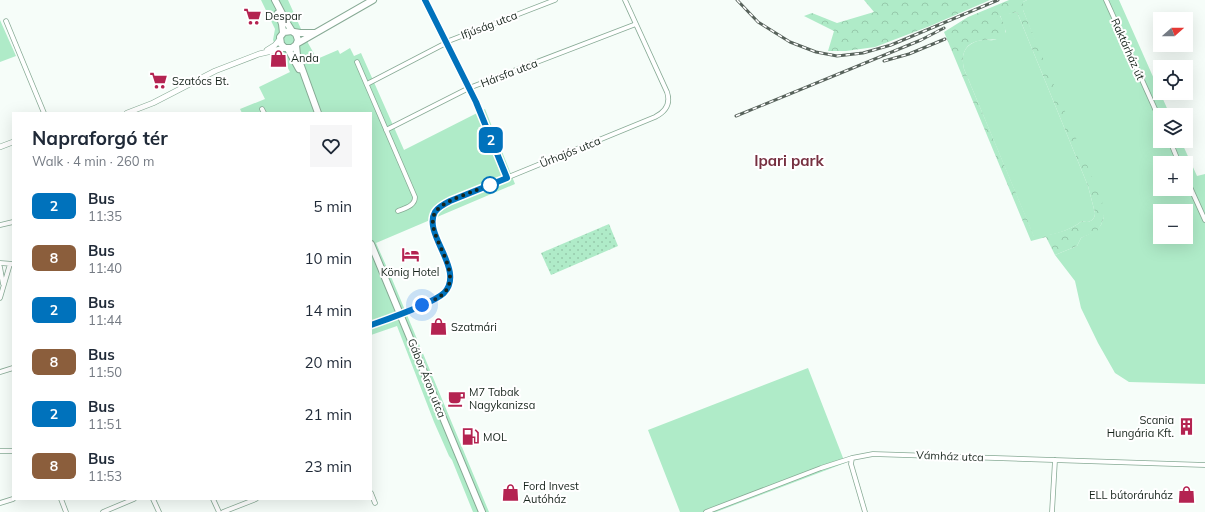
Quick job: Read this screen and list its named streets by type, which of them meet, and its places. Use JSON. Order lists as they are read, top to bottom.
{
  "streets": {
    "main road": ["Gábor Áron utca"],
    "street": [
      "Ifjúság utca",
      "Raktárház út",
      "Hársfa utca",
      "Űrhajós utca",
      "Vámház utca"
    ]
  },
  "crossings": [
    ["Hársfa utca", "Űrhajós utca"],
    ["Űrhajós utca", "Gábor Áron utca"]
  ],
  "districts": ["Ipari park"],
  "places": {
    "supermarket": ["Despar", "Szatócs Bt."],
    "shop": [
      "Anda",
      "Szatmári",
      "Ford Invest Autóház",
      "ELL bútoráruház"
    ],
    "hotel": ["König Hotel"],
    "cafe": ["M7 Tabak Nagykanizsa"],
    "building": ["Scania Hungária Kft."],
    "fuel station": ["MOL"]
  },
  "lines": ["bus line 2"],
  "north": "right",
  "page": {
    "on_map": "2",
    "map_buttons": ["+", "−"],
    "heading": ["Napraforgó tér", "Walk · 4 min · 260 m"],
    "list": [
      {
        "mark": "2",
        "name": "Bus",
        "note": "11:35",
        "value": "5 min"
      },
      {
        "mark": "8",
        "name": "Bus",
        "note": "11:40",
        "value": "10 min"
      },
      {
        "mark": "2",
        "name": "Bus",
        "note": "11:44",
        "value": "14 min"
      },
      {
        "mark": "8",
        "name": "Bus",
        "note": "11:50",
        "value": "20 min"
      },
      {
        "mark": "2",
        "name": "Bus",
        "note": "11:51",
        "value": "21 min"
      },
      {
        "mark": "8",
        "name": "Bus",
        "note": "11:53",
        "value": "23 min"
      }
    ]
  }
}
